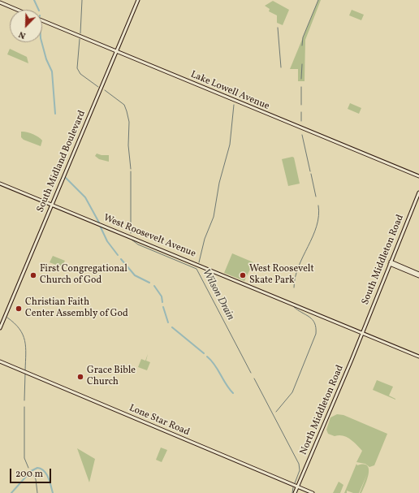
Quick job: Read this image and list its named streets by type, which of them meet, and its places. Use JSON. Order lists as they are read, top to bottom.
{
  "streets": {
    "main road": [
      "Lake Lowell Avenue",
      "South Midland Boulevard",
      "West Roosevelt Avenue",
      "South Middleton Road",
      "North Middleton Road",
      "Lone Star Road"
    ]
  },
  "crossings": [
    ["Lake Lowell Avenue", "South Midland Boulevard"],
    ["South Midland Boulevard", "West Roosevelt Avenue"],
    ["West Roosevelt Avenue", "South Middleton Road"],
    ["West Roosevelt Avenue", "North Middleton Road"],
    ["South Middleton Road", "North Middleton Road"],
    ["North Middleton Road", "Lone Star Road"]
  ],
  "water": ["Wilson Drain"],
  "places": [
    "First Congregational Church of God",
    "West Roosevelt Skate Park",
    "Christian Faith Center Assembly of God",
    "Grace Bible Church"
  ],
  "scale_bar": "200 m",
  "north": "bottom left"
}
